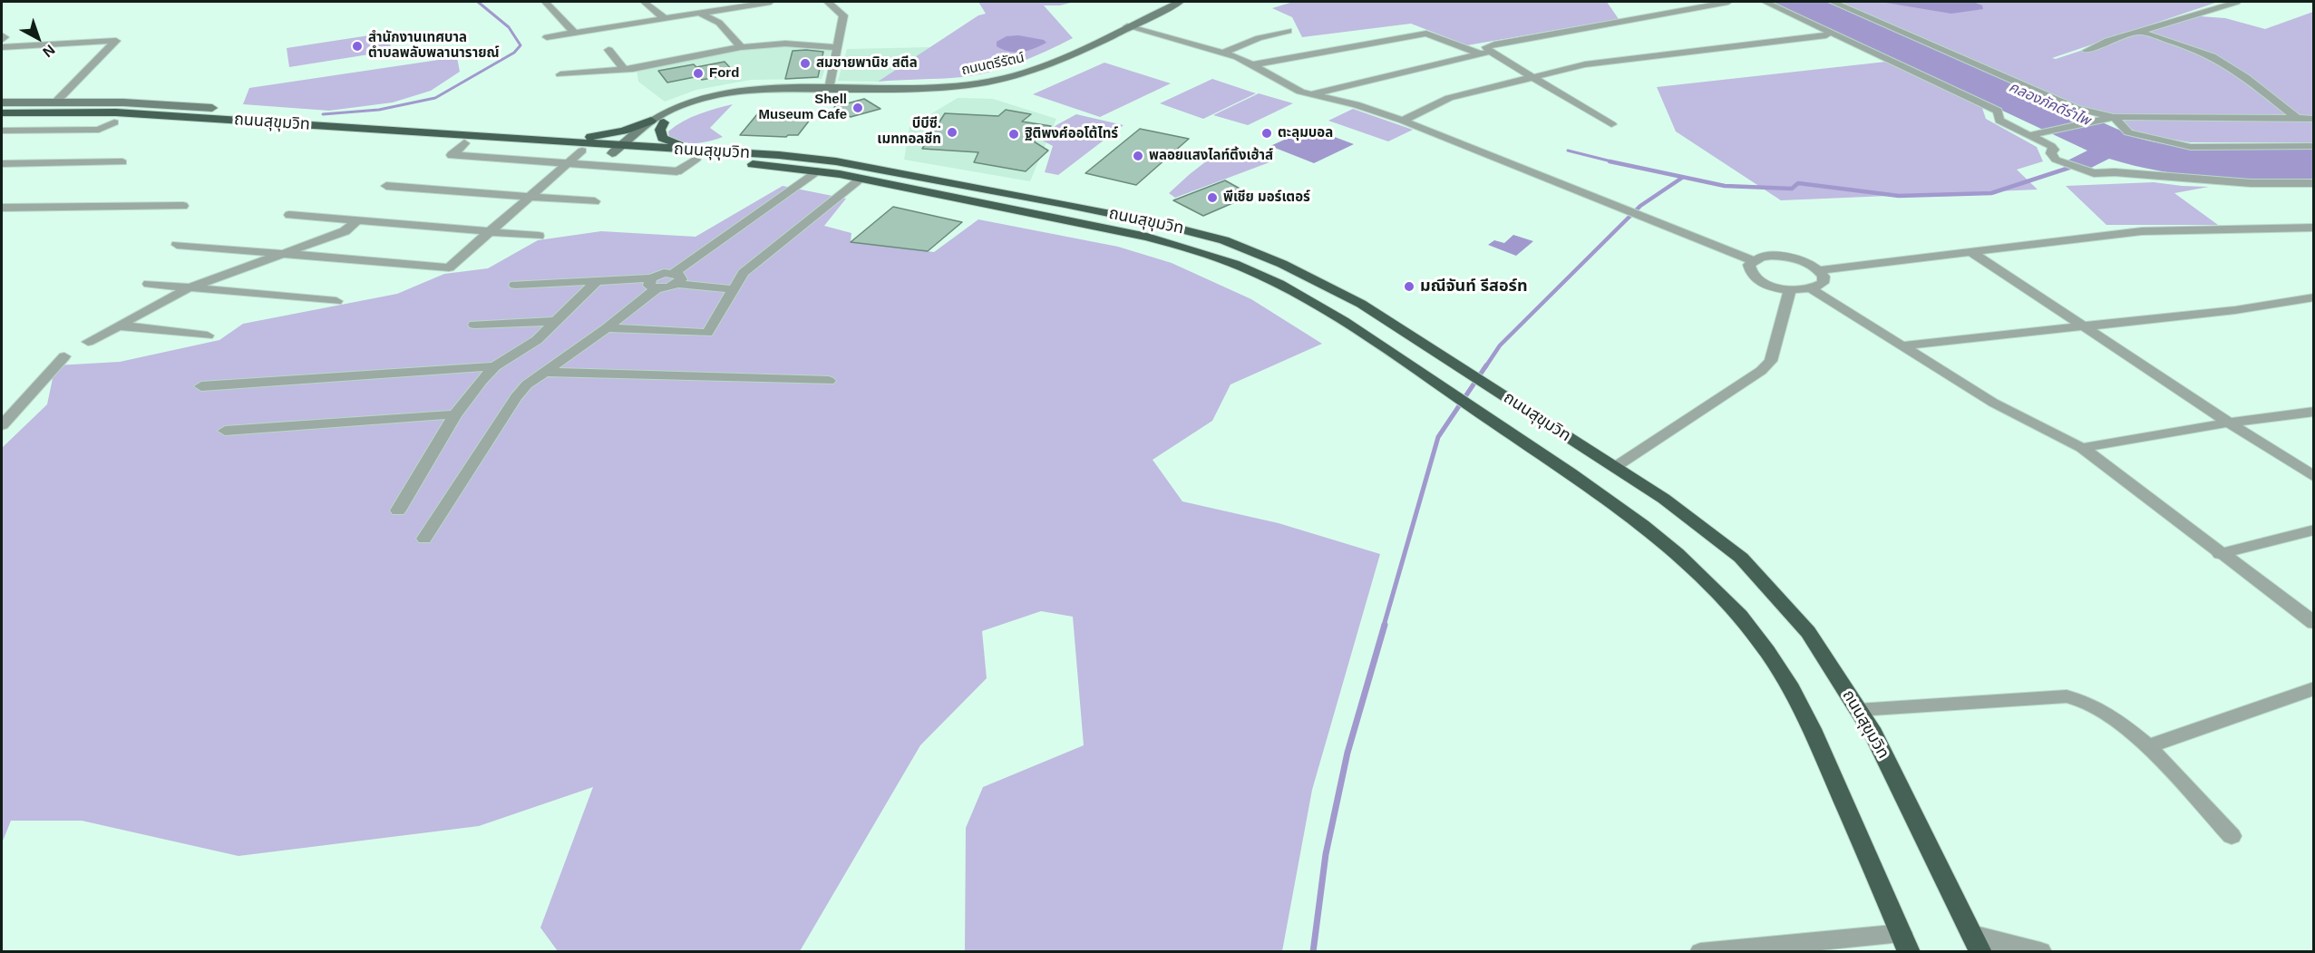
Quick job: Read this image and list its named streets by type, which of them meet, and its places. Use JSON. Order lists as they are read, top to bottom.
{
  "streets": {
    "highway": ["ถนนสุขุมวิท"],
    "main road": ["ถนนตรีรัตน์"]
  },
  "crossings": [
    ["ถนนตรีรัตน์", "ถนนสุขุมวิท"]
  ],
  "water": ["คลองภัคดีรำไพ"],
  "places": [
    "สำนักงานเทศบาล ตำบลพลับพลานารายณ์",
    "สมชายพานิช สตีล",
    "Ford",
    "Shell Museum Cafe",
    "บีบีซี. เมททอลชีท",
    "ตะลุมบอล",
    "ฐิติพงศ์ออโต้ไทร์",
    "พลอยแสงไลท์ติ้งเฮ้าส์",
    "พีเชีย มอร์เตอร์",
    "มณีจันท์ รีสอร์ท"
  ],
  "north": "bottom right"
}
